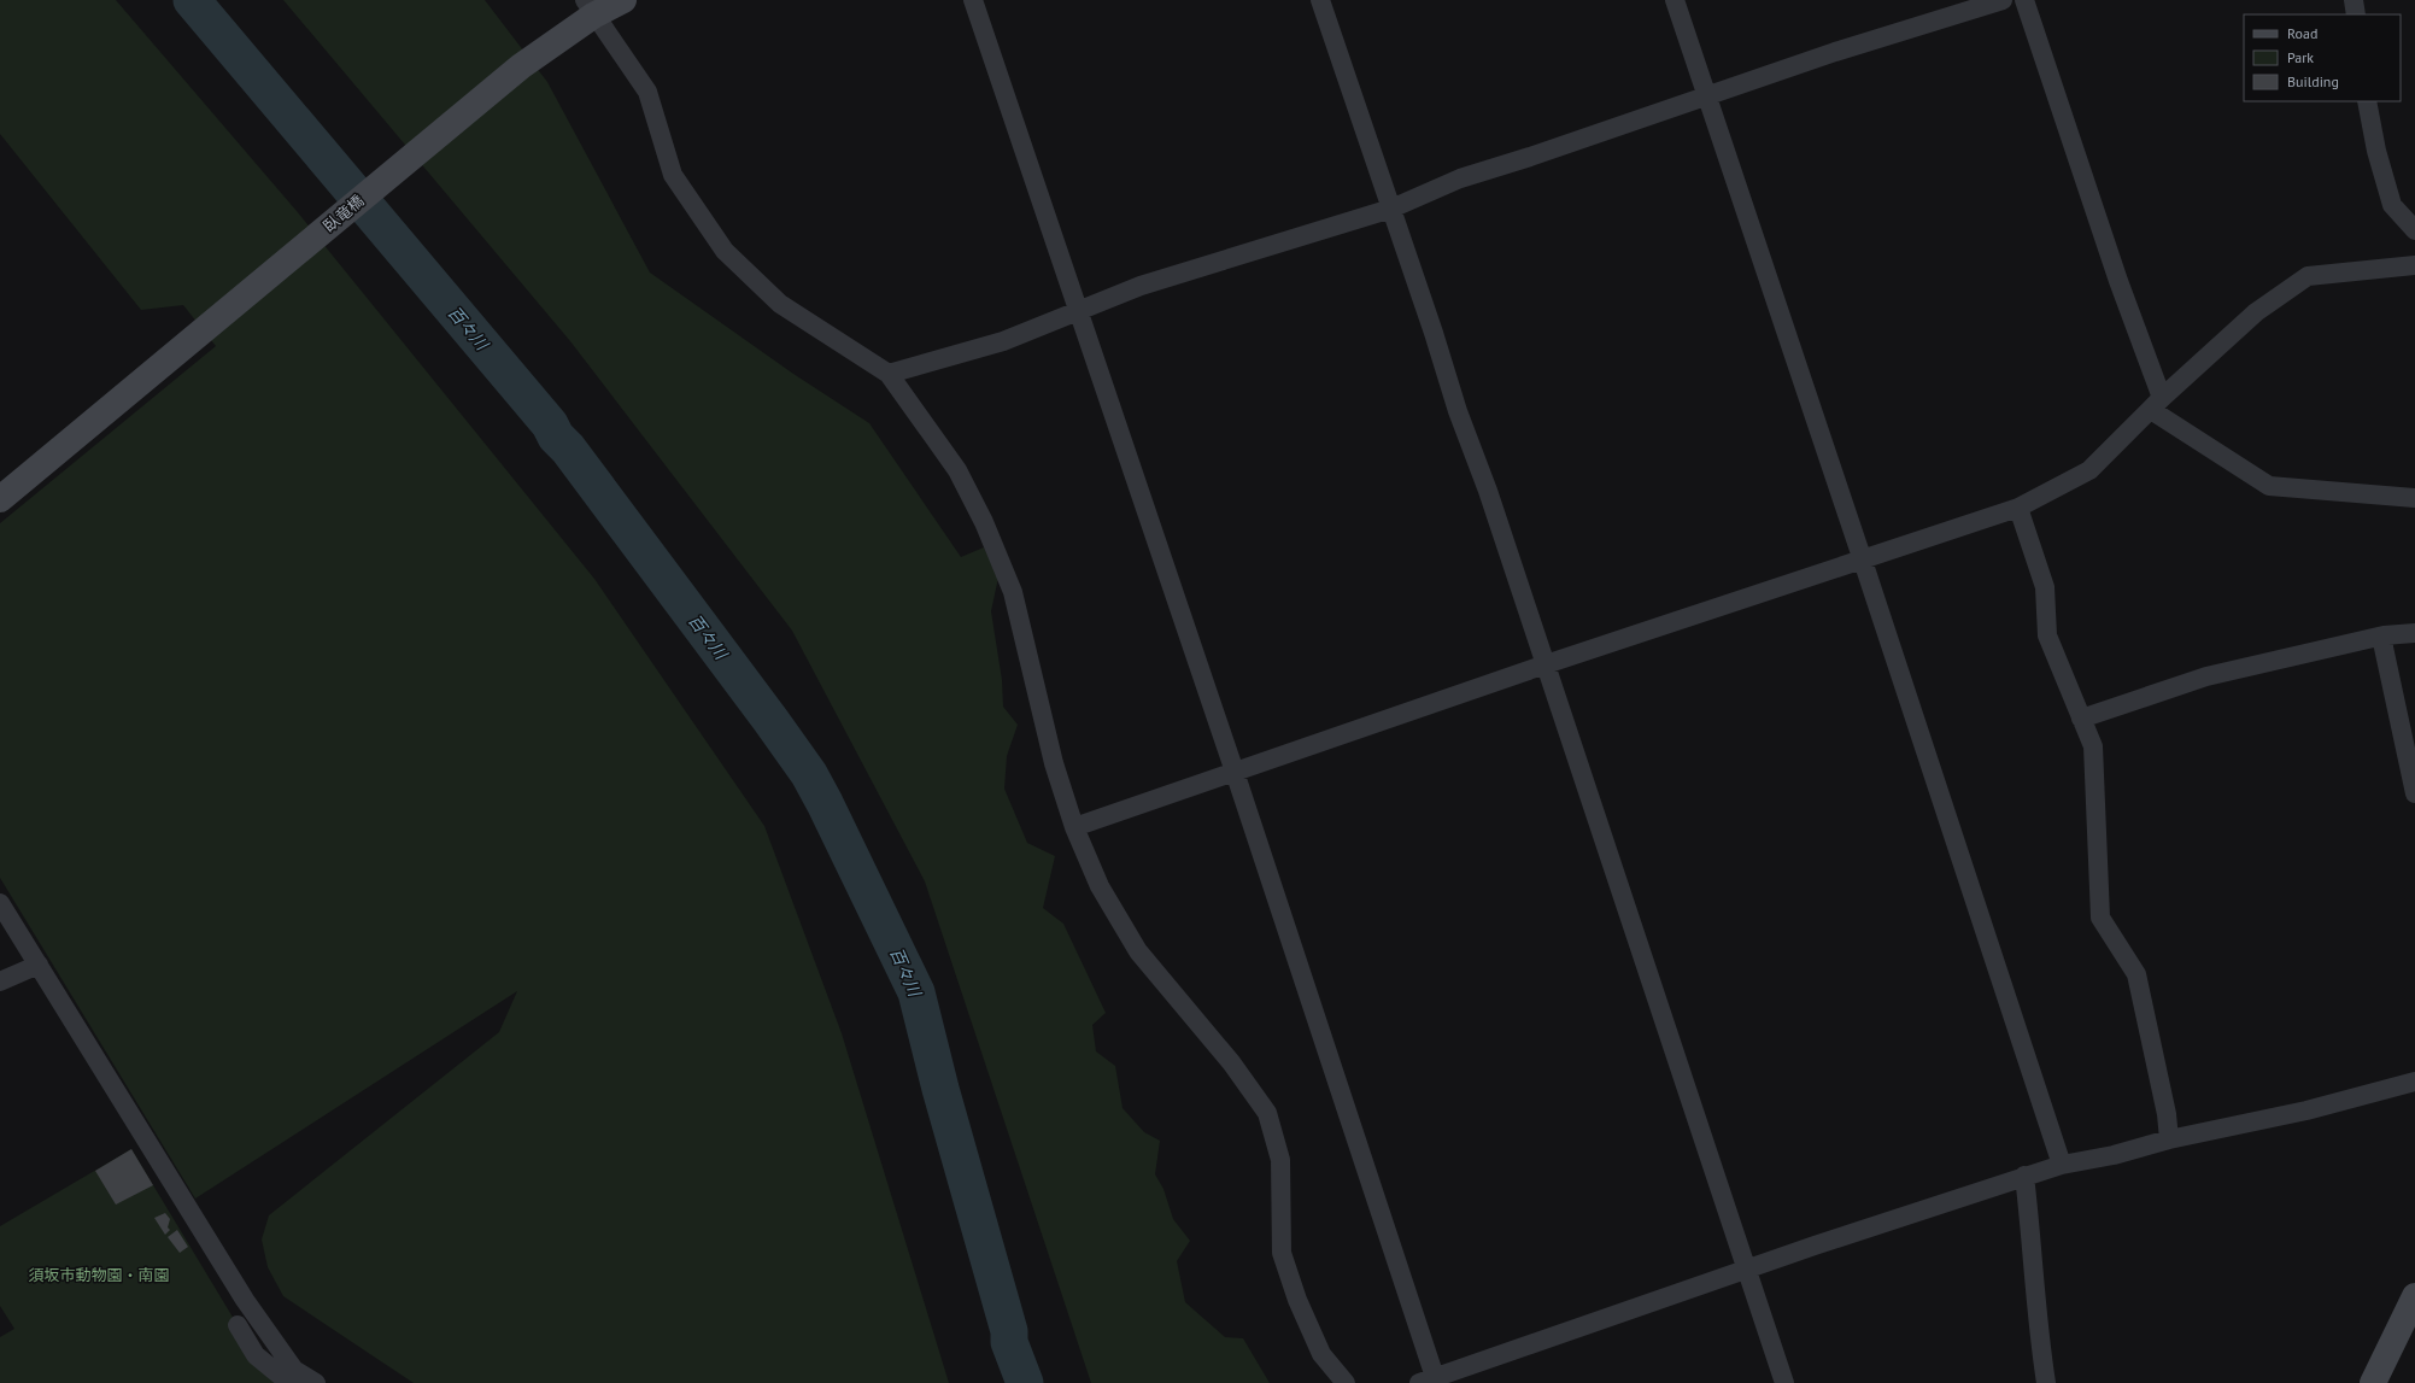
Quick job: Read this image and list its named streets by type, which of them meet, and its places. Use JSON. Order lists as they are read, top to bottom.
{
  "streets": {
    "street": ["臥竜橋"]
  },
  "water": ["百々川"],
  "parks": ["須坂市動物園・南園"],
  "legend": ["Road", "Park", "Building"]
}
